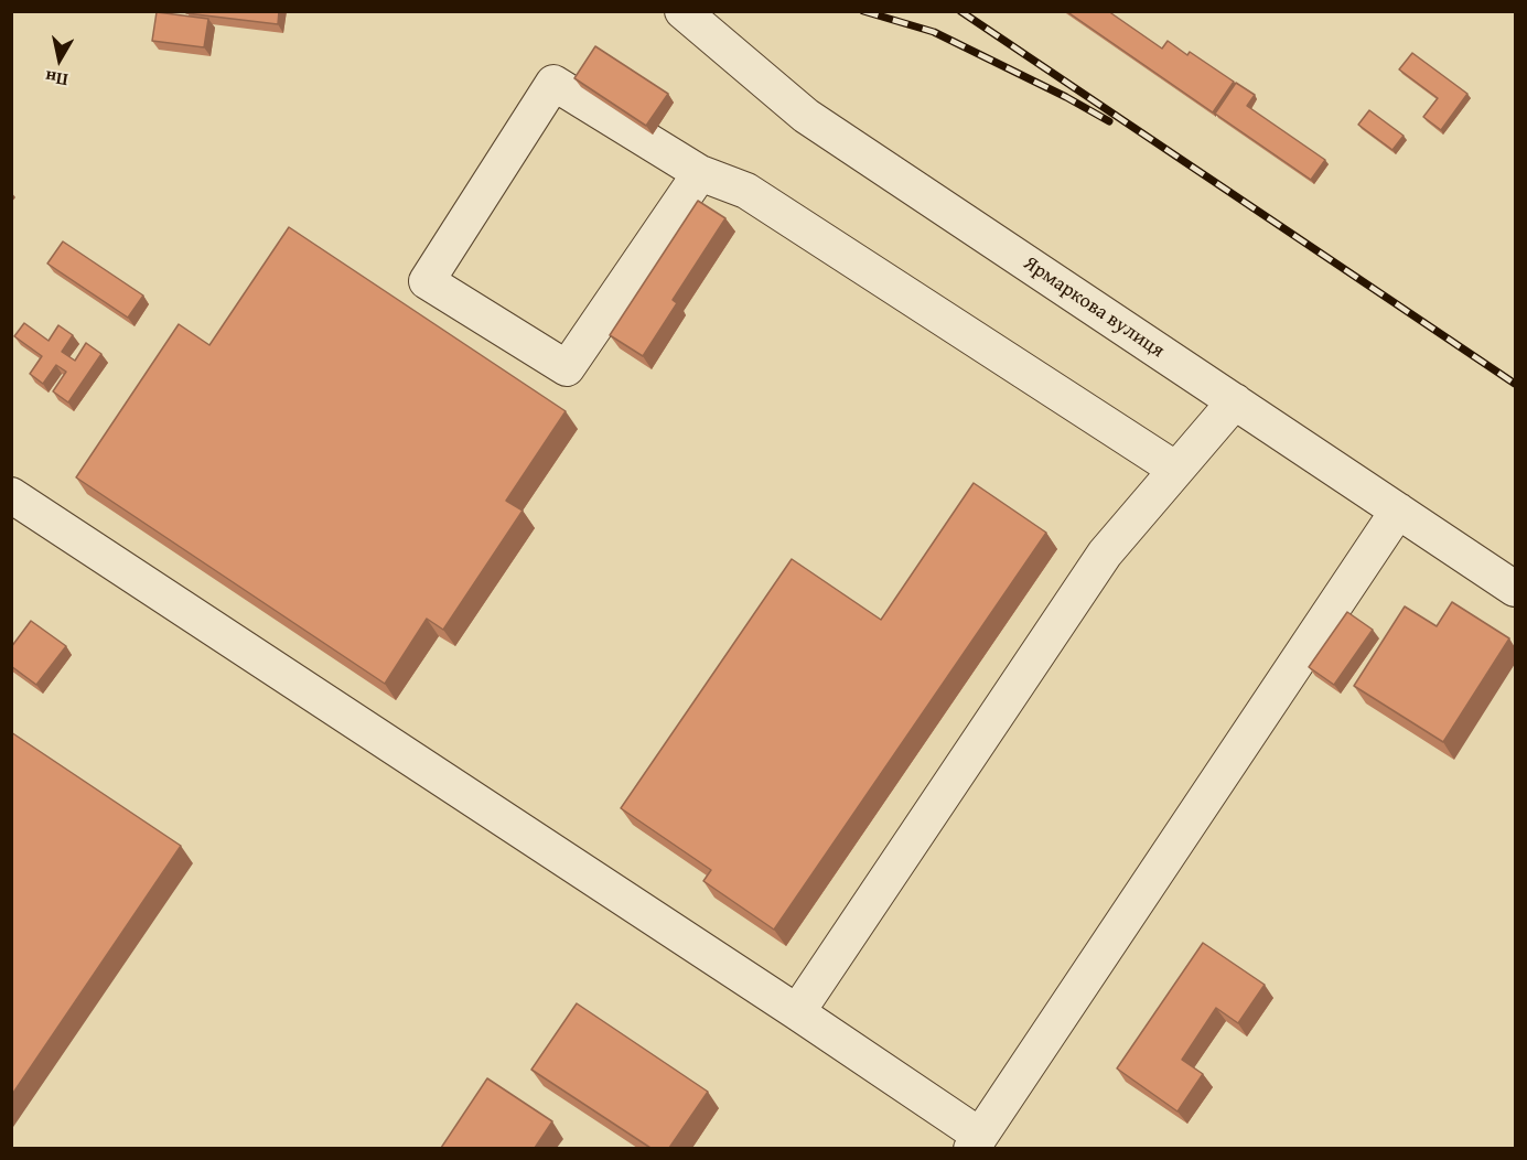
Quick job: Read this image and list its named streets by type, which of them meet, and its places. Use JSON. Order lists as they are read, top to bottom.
{
  "streets": {
    "street": ["Ярмаркова вулиця"]
  },
  "north": "bottom"
}
